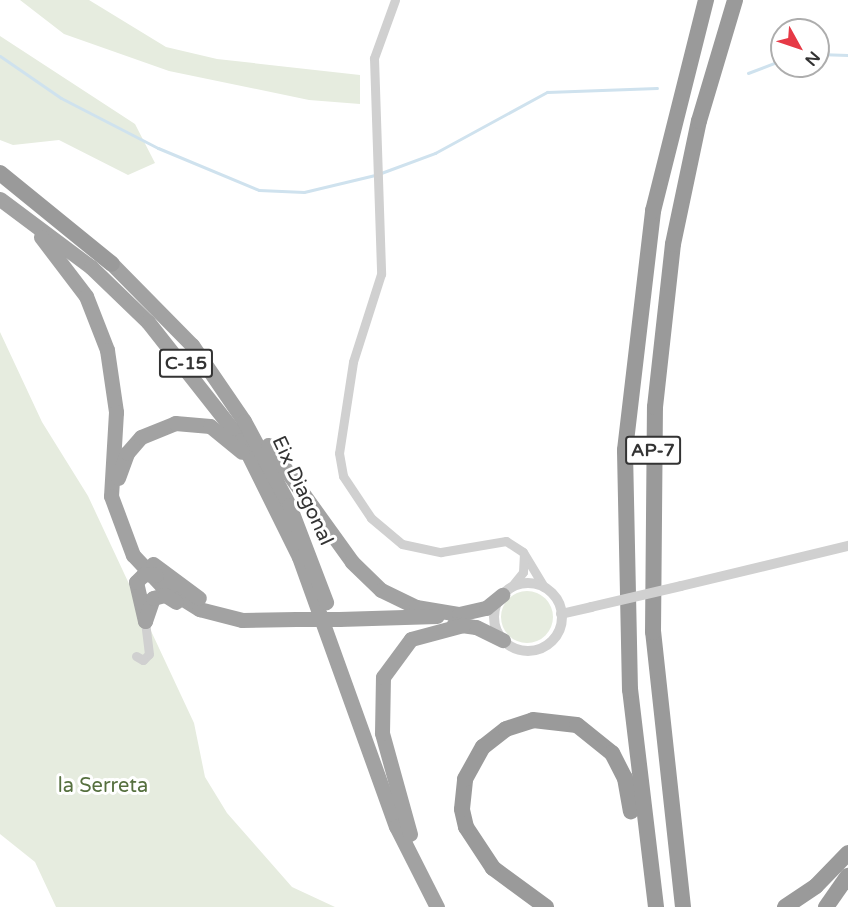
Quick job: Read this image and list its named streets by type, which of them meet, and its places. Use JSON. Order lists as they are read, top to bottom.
{
  "streets": {
    "highway": ["C-15", "AP-7", "Eix Diagonal"]
  },
  "parks": ["la Serreta"],
  "north": "bottom right"
}
